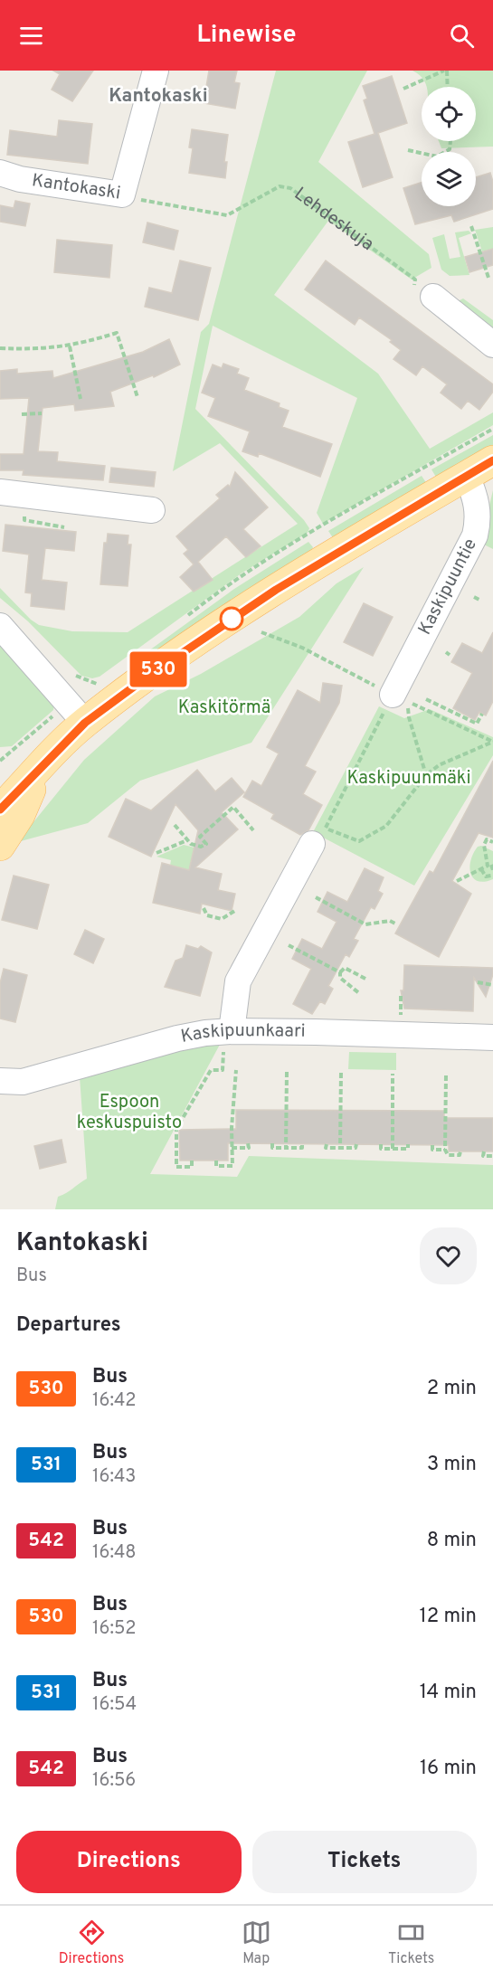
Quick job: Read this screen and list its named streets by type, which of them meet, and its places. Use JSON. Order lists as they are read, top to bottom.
{
  "streets": {
    "street": ["Kantokaski", "Kaskipuuntie", "Kaskipuunkaari"],
    "path": ["Lehdeskuja"]
  },
  "crossings": [
    ["Kantokaski", "Lehdeskuja"]
  ],
  "districts": ["Kantokaski"],
  "parks": ["Kaskitörmä", "Kaskipuunmäki", "Espoon keskuspuisto"],
  "lines": ["bus line 530"],
  "page": {
    "header": "Linewise",
    "on_map": "530",
    "heading": [
      ["Kantokaski", "Bus"],
      "Departures"
    ],
    "list": [
      {
        "mark": "530",
        "name": "Bus",
        "note": "16:42",
        "value": "2 min"
      },
      {
        "mark": "531",
        "name": "Bus",
        "note": "16:43",
        "value": "3 min"
      },
      {
        "mark": "542",
        "name": "Bus",
        "note": "16:48",
        "value": "8 min"
      },
      {
        "mark": "530",
        "name": "Bus",
        "note": "16:52",
        "value": "12 min"
      },
      {
        "mark": "531",
        "name": "Bus",
        "note": "16:54",
        "value": "14 min"
      },
      {
        "mark": "542",
        "name": "Bus",
        "note": "16:56",
        "value": "16 min"
      }
    ],
    "buttons": ["Directions", "Tickets"],
    "tabs": ["Directions", "Map", "Tickets"]
  }
}
